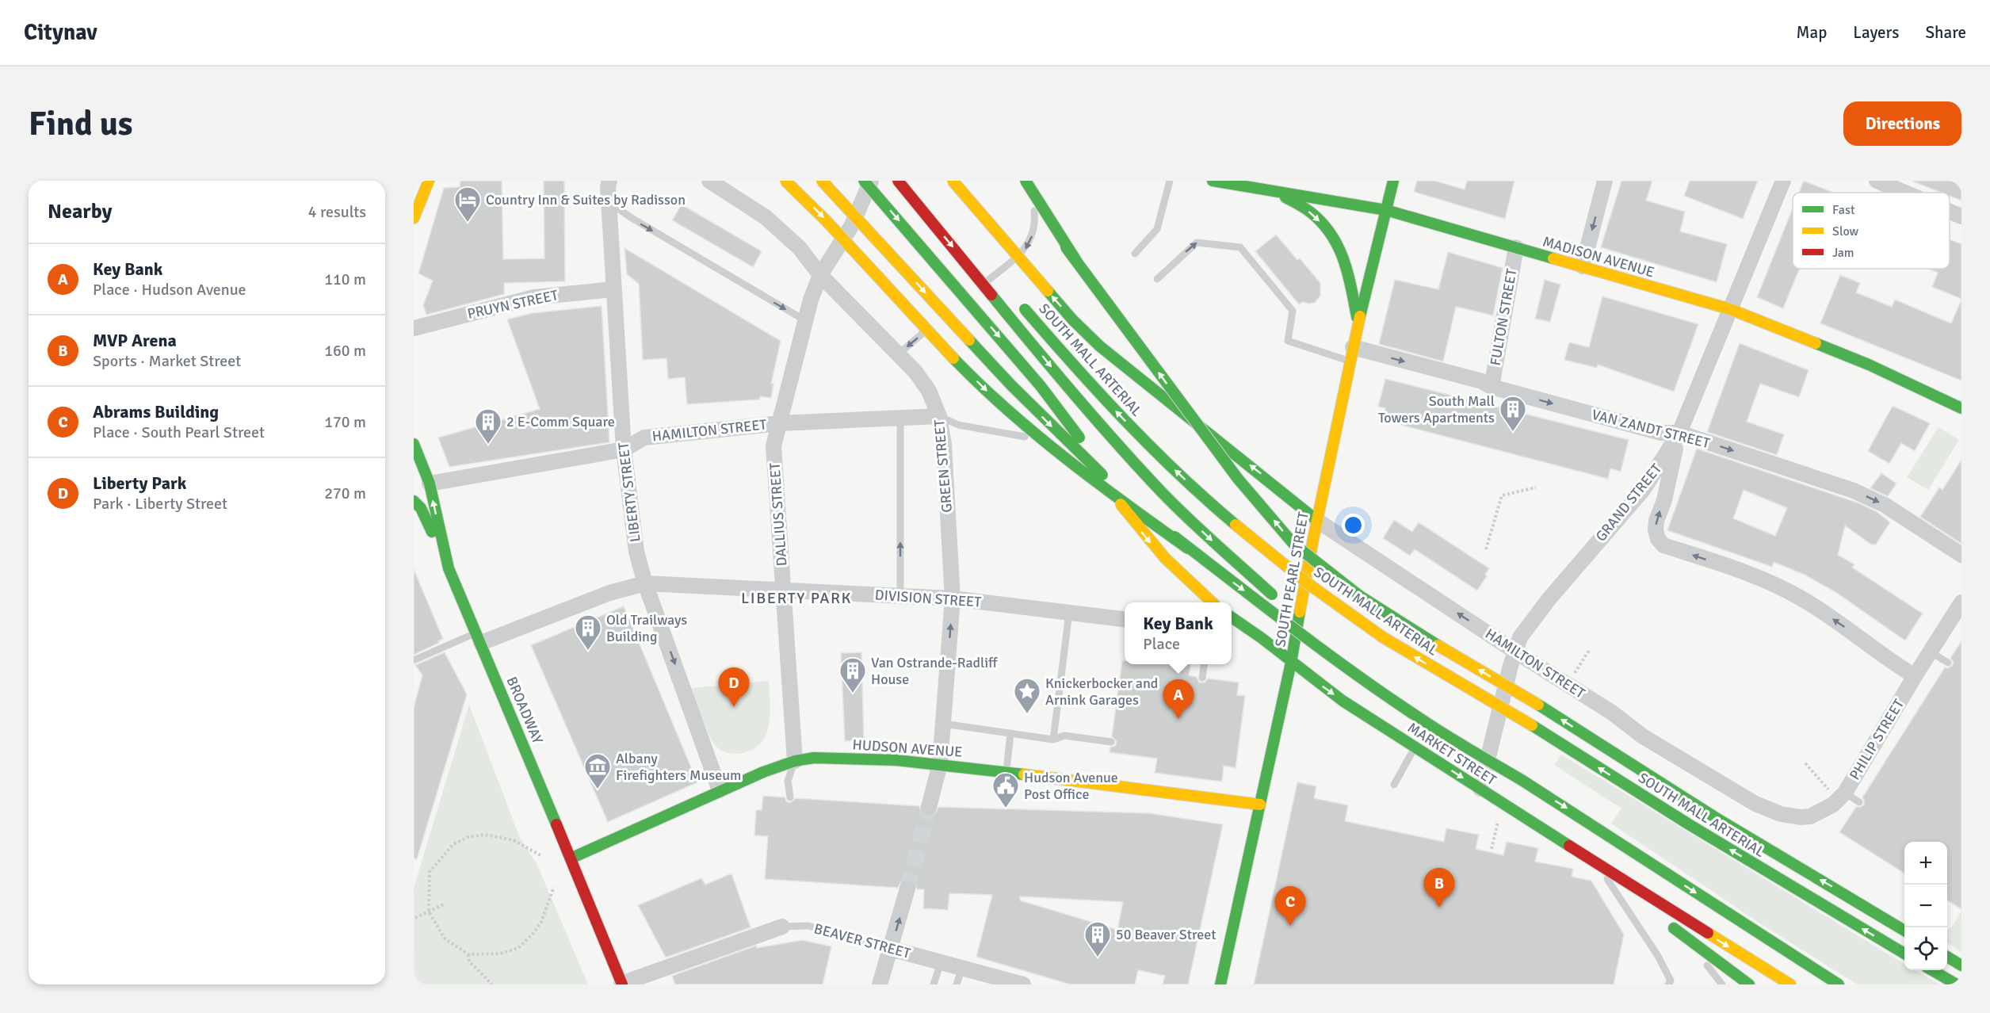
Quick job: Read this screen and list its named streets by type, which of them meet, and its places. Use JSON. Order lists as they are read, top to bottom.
{
  "streets": {
    "main road": [
      "MADISON AVENUE",
      "SOUTH MALL ARTERIAL",
      "SOUTH PEARL STREET",
      "BROADWAY",
      "HUDSON AVENUE",
      "MARKET STREET"
    ],
    "street": [
      "PRUYN STREET",
      "FULTON STREET",
      "VAN ZANDT STREET",
      "HAMILTON STREET",
      "GREEN STREET",
      "LIBERTY STREET",
      "GRAND STREET",
      "DALLIUS STREET",
      "DIVISION STREET",
      "PHILIP STREET",
      "BEAVER STREET"
    ]
  },
  "crossings": [
    ["MADISON AVENUE", "FULTON STREET"],
    ["MADISON AVENUE", "GRAND STREET"],
    ["MADISON AVENUE", "SOUTH PEARL STREET"],
    ["PRUYN STREET", "LIBERTY STREET"],
    ["FULTON STREET", "VAN ZANDT STREET"],
    ["VAN ZANDT STREET", "GRAND STREET"],
    ["VAN ZANDT STREET", "SOUTH PEARL STREET"],
    ["HAMILTON STREET", "GREEN STREET"],
    ["HAMILTON STREET", "LIBERTY STREET"],
    ["HAMILTON STREET", "GRAND STREET"],
    ["HAMILTON STREET", "DALLIUS STREET"],
    ["HAMILTON STREET", "SOUTH PEARL STREET"],
    ["HAMILTON STREET", "BROADWAY"],
    ["HAMILTON STREET", "PHILIP STREET"],
    ["GREEN STREET", "DALLIUS STREET"],
    ["GREEN STREET", "DIVISION STREET"],
    ["GREEN STREET", "HUDSON AVENUE"],
    ["LIBERTY STREET", "DIVISION STREET"],
    ["LIBERTY STREET", "HUDSON AVENUE"],
    ["GRAND STREET", "MARKET STREET"],
    ["DALLIUS STREET", "DIVISION STREET"],
    ["DALLIUS STREET", "HUDSON AVENUE"],
    ["SOUTH PEARL STREET", "HUDSON AVENUE"],
    ["SOUTH PEARL STREET", "MARKET STREET"],
    ["DIVISION STREET", "BROADWAY"],
    ["BROADWAY", "HUDSON AVENUE"],
    ["BROADWAY", "BEAVER STREET"]
  ],
  "one_way": ["VAN ZANDT STREET", "LIBERTY STREET"],
  "districts": ["LIBERTY PARK"],
  "places": {
    "hotel": ["Country Inn & Suites by Radisson"],
    "building": [
      "South Mall Towers Apartments",
      "2 E-Comm Square",
      "Old Trailways Building",
      "Van Ostrande-Radliff House",
      "50 Beaver Street"
    ],
    "place": ["Knickerbocker and Arnink Garages"],
    "museum": ["Albany Firefighters Museum"],
    "public building": ["Hudson Avenue Post Office"]
  },
  "legend": ["Fast", "Slow", "Jam"],
  "page": {
    "header": "Citynav",
    "nav": ["Map", "Layers", "Share"],
    "buttons": "Directions",
    "title": "Find us",
    "heading": ["Nearby", "4 results"],
    "list": [
      {
        "mark": "A",
        "name": "Key Bank",
        "note": "Place · Hudson Avenue",
        "value": "110 m"
      },
      {
        "mark": "B",
        "name": "MVP Arena",
        "note": "Sports · Market Street",
        "value": "160 m"
      },
      {
        "mark": "C",
        "name": "Abrams Building",
        "note": "Place · South Pearl Street",
        "value": "170 m"
      },
      {
        "mark": "D",
        "name": "Liberty Park",
        "note": "Park · Liberty Street",
        "value": "270 m"
      }
    ],
    "popup": ["Key Bank", "Place"],
    "pins": [
      "D",
      "A",
      "B",
      "C"
    ],
    "map_buttons": ["+", "−"]
  }
}
